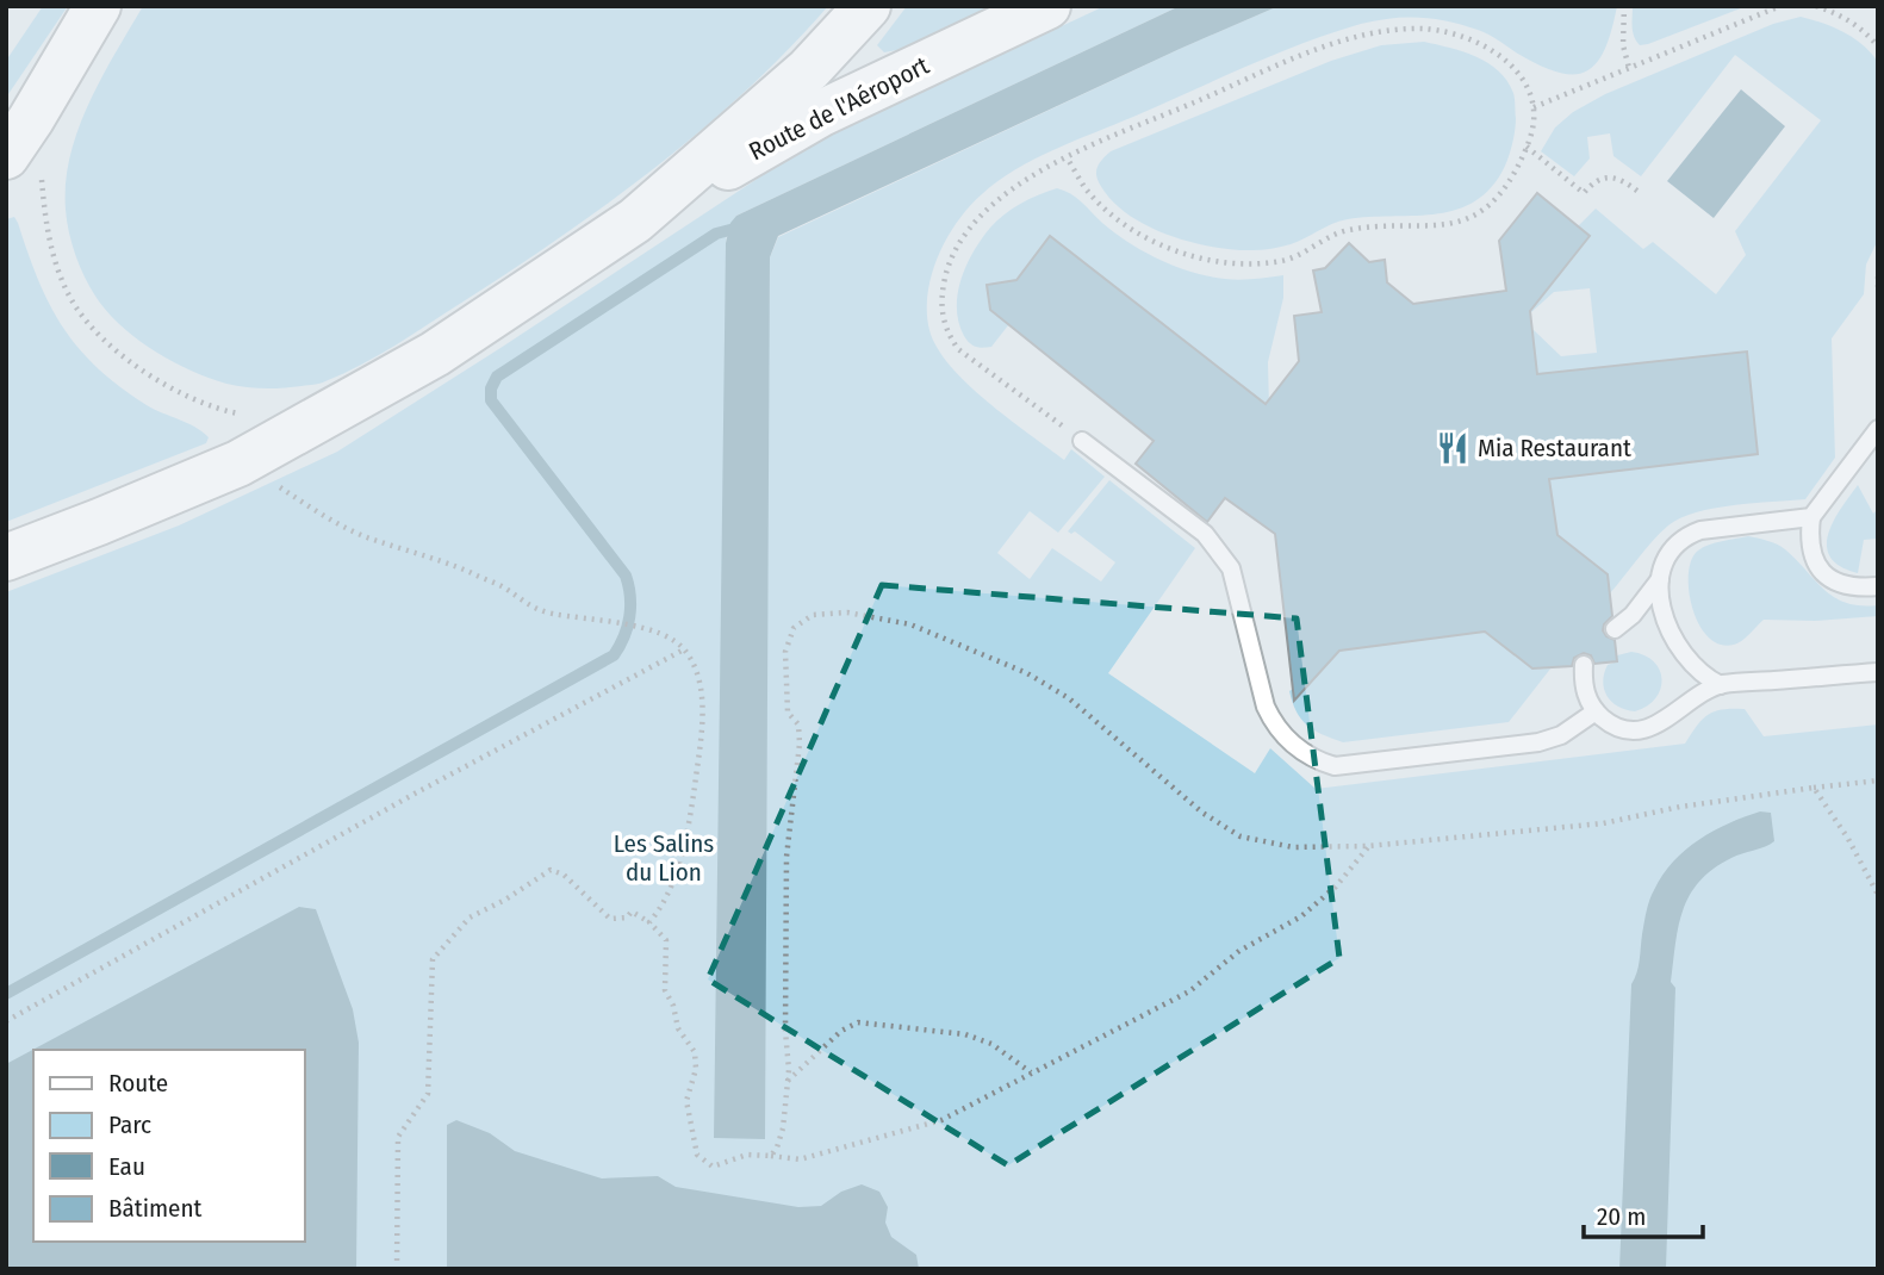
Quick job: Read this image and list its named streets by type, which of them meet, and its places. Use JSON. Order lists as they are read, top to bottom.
{
  "streets": {
    "main road": ["Route de l'Aéroport"]
  },
  "parks": ["Les Salins du Lion"],
  "places": {
    "restaurant": ["Mia Restaurant"]
  },
  "legend": [
    "Route",
    "Parc",
    "Eau",
    "Bâtiment"
  ],
  "scale_bar": "20 m"
}
